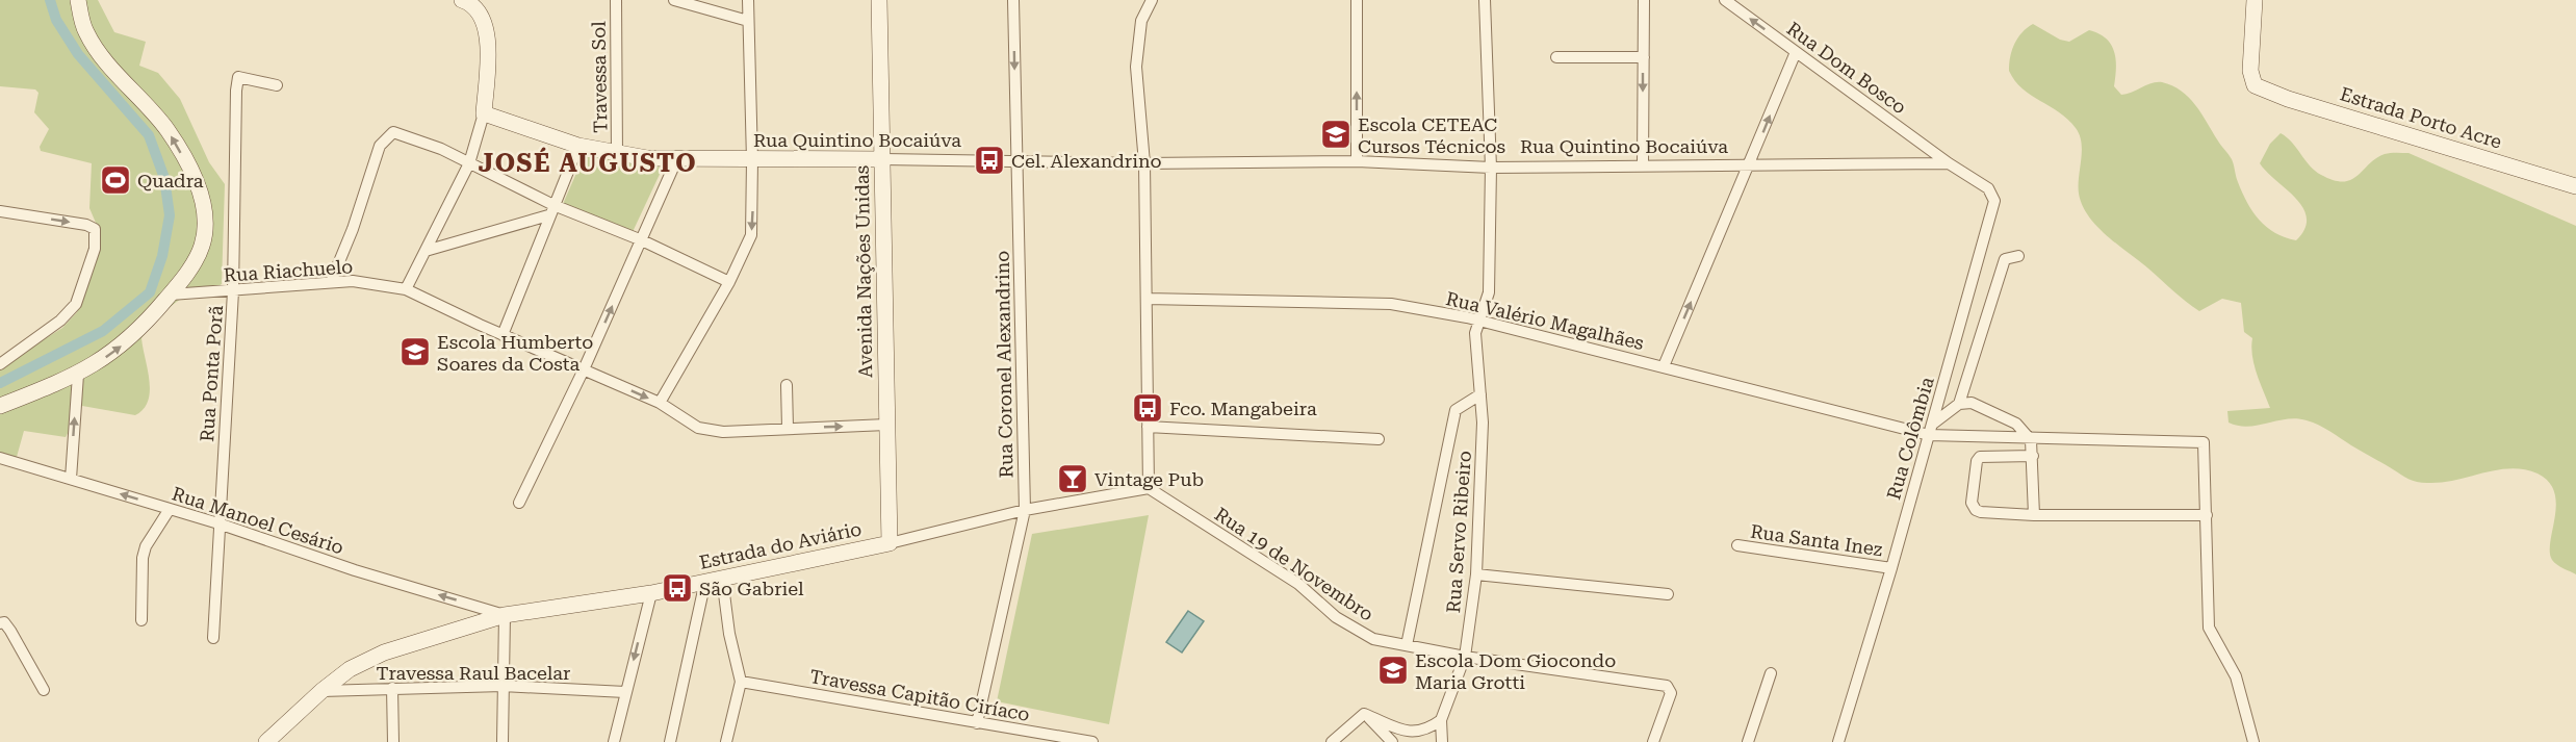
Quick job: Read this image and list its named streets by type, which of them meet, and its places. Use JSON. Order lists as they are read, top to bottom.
{
  "streets": {
    "street": [
      "Rua Dom Bosco",
      "Travessa Sol",
      "Estrada Porto Acre",
      "Rua Quintino Bocaiúva",
      "Rua Riachuelo",
      "Avenida Nações Unidas",
      "Rua Valério Magalhães",
      "Rua Coronel Alexandrino",
      "Rua Ponta Porã",
      "Rua Colômbia",
      "Rua Manoel Cesário",
      "Rua Servo Ribeiro",
      "Rua Santa Inez",
      "Estrada do Aviário",
      "Rua 19 de Novembro",
      "Travessa Raul Bacelar",
      "Travessa Capitão Ciríaco"
    ]
  },
  "crossings": [
    ["Rua Dom Bosco", "Rua Quintino Bocaiúva"],
    ["Rua Dom Bosco", "Rua Colômbia"],
    ["Travessa Sol", "Rua Quintino Bocaiúva"],
    ["Rua Quintino Bocaiúva", "Avenida Nações Unidas"],
    ["Rua Quintino Bocaiúva", "Rua Coronel Alexandrino"],
    ["Rua Quintino Bocaiúva", "Rua Colômbia"],
    ["Rua Quintino Bocaiúva", "Rua Servo Ribeiro"],
    ["Rua Riachuelo", "Avenida Nações Unidas"],
    ["Rua Riachuelo", "Rua Ponta Porã"],
    ["Avenida Nações Unidas", "Estrada do Aviário"],
    ["Rua Valério Magalhães", "Rua Colômbia"],
    ["Rua Valério Magalhães", "Rua Servo Ribeiro"],
    ["Rua Coronel Alexandrino", "Estrada do Aviário"],
    ["Rua Coronel Alexandrino", "Travessa Capitão Ciríaco"],
    ["Rua Ponta Porã", "Rua Manoel Cesário"],
    ["Rua Colômbia", "Rua Santa Inez"],
    ["Rua Manoel Cesário", "Estrada do Aviário"],
    ["Rua Servo Ribeiro", "Rua 19 de Novembro"],
    ["Estrada do Aviário", "Rua 19 de Novembro"],
    ["Estrada do Aviário", "Travessa Raul Bacelar"]
  ],
  "one_way": ["Rua Manoel Cesário"],
  "districts": ["JOSÉ AUGUSTO"],
  "places": {
    "school or university": ["Escola CETEAC Cursos Técnicos", "Escola Humberto Soares da Costa", "Escola Dom Giocondo Maria Grotti"],
    "bus stop": ["Cel. Alexandrino", "Fco. Mangabeira", "São Gabriel"],
    "sports": ["Quadra"],
    "bar": ["Vintage Pub"]
  }
}
